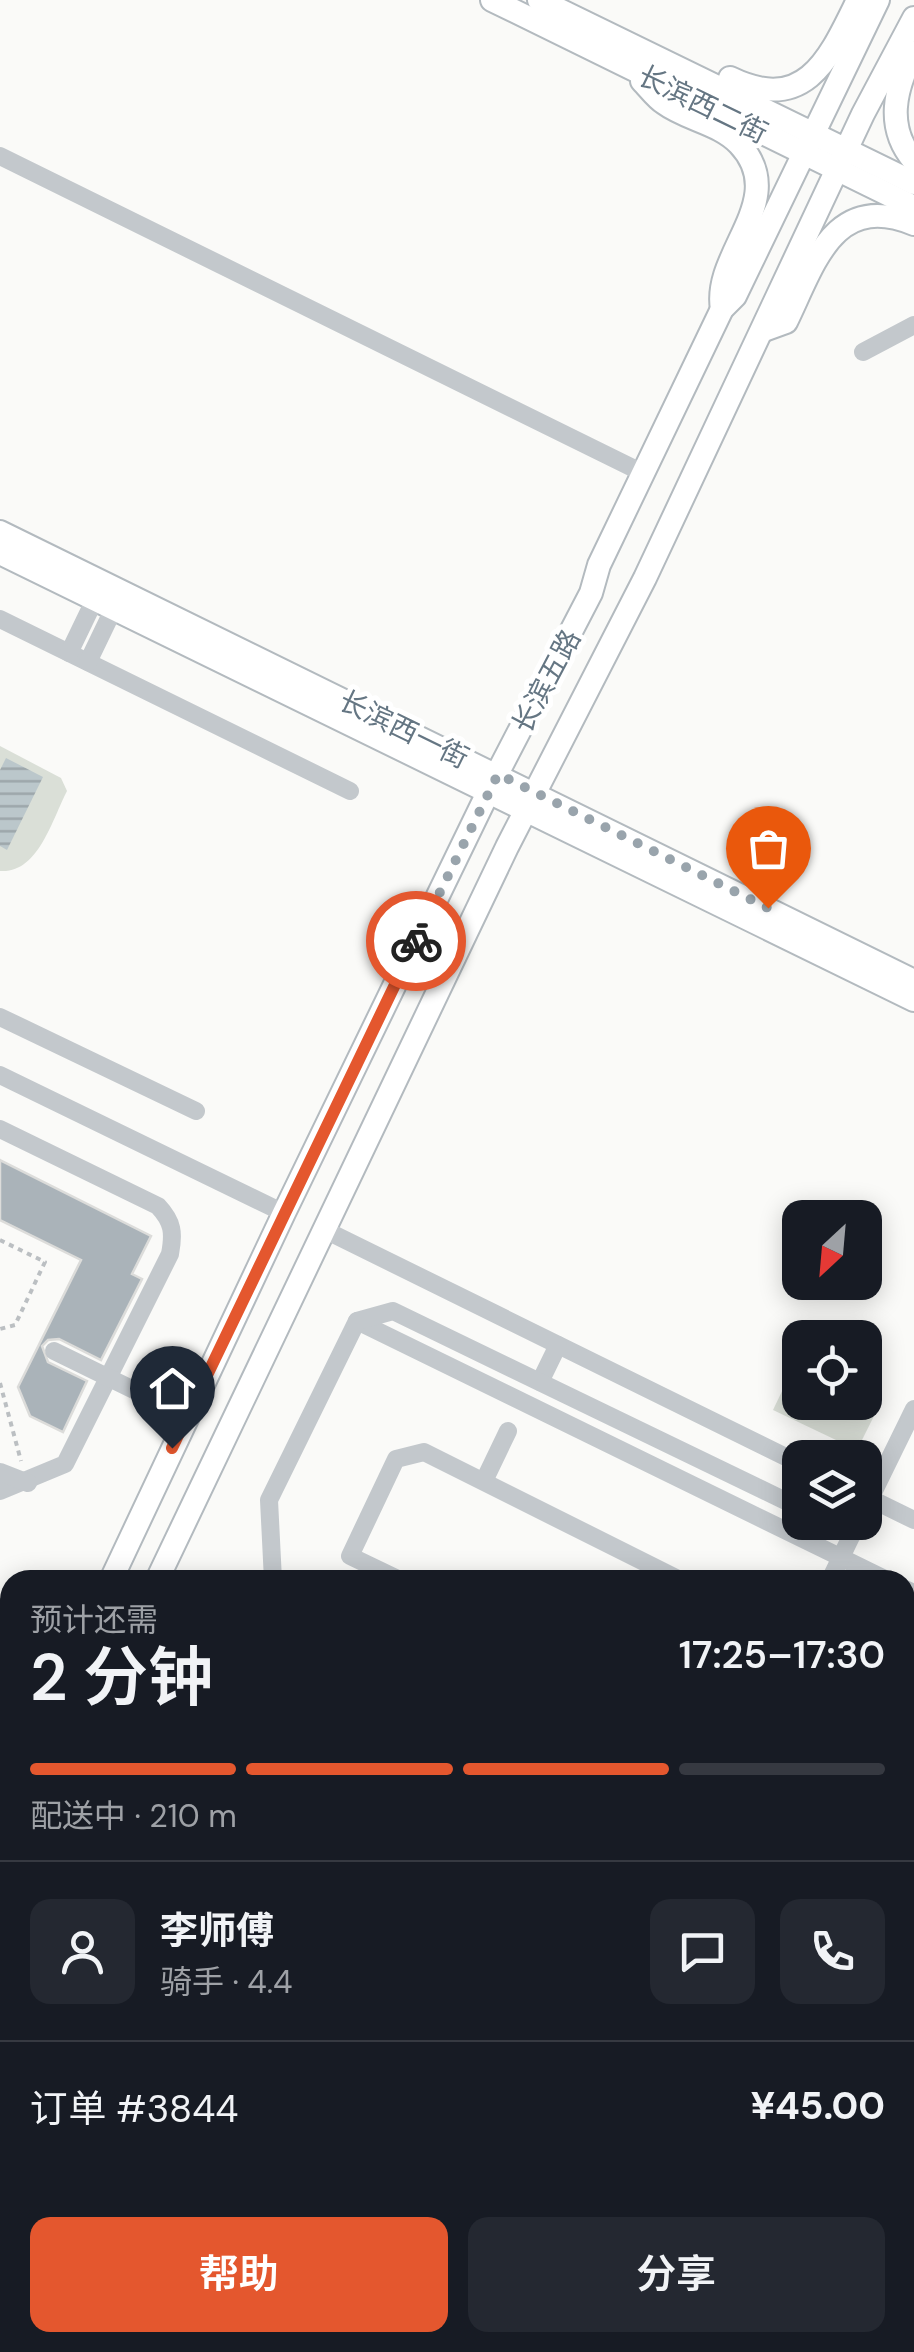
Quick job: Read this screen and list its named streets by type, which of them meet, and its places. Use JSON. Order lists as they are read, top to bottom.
{
  "streets": {
    "main road": ["长滨西二街", "长滨五路", "长滨西一街"]
  },
  "crossings": [
    ["长滨西二街", "长滨五路"],
    ["长滨五路", "长滨西一街"]
  ],
  "north": "bottom left",
  "page": {
    "heading": ["2 分钟", "预计还需", "17:25–17:30"],
    "panel": [
      "李师傅",
      "骑手 · 4.4",
      "订单 #3844",
      "¥45.00"
    ],
    "bar": "配送中 · 210 m",
    "buttons": ["帮助", "分享"]
  }
}
